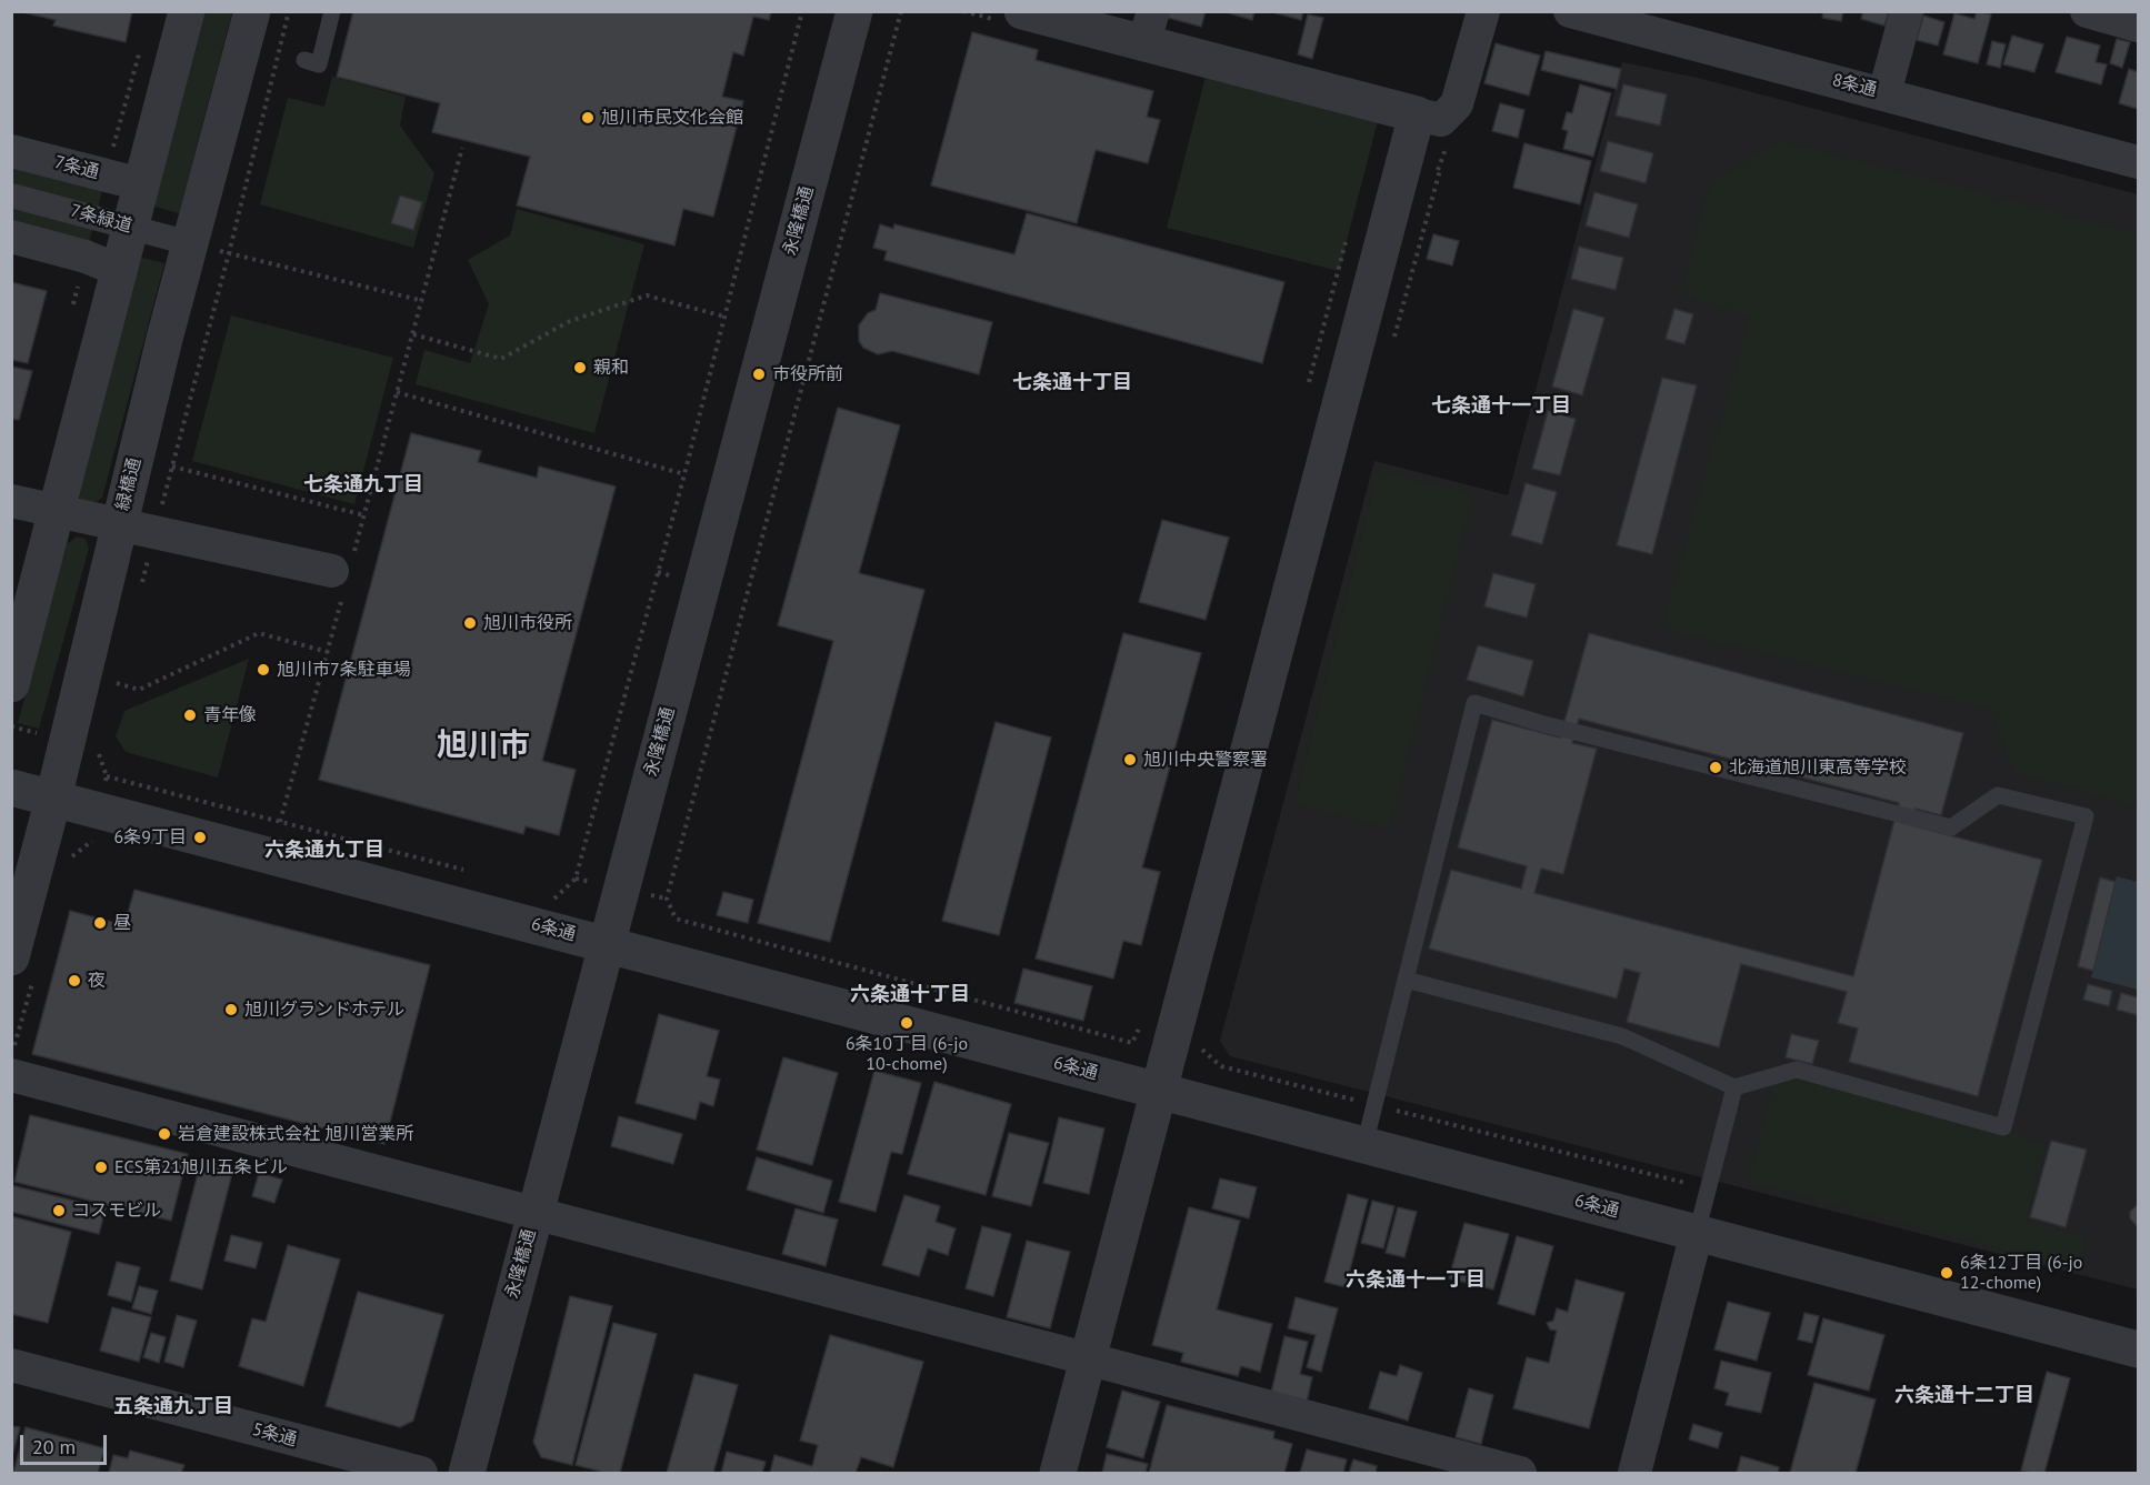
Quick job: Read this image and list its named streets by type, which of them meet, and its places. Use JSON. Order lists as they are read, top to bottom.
{
  "streets": {
    "street": [
      "8条通",
      "7条通",
      "7条緑道",
      "永隆橋通",
      "緑橋通",
      "6条通",
      "5条通"
    ]
  },
  "crossings": [
    ["7条緑道", "緑橋通"],
    ["永隆橋通", "6条通"],
    ["緑橋通", "6条通"]
  ],
  "districts": [
    "七条通十丁目",
    "七条通十一丁目",
    "七条通九丁目",
    "旭川市",
    "六条通九丁目",
    "六条通十丁目",
    "六条通十一丁目",
    "六条通十二丁目",
    "五条通九丁目"
  ],
  "places": [
    "旭川市民文化会館",
    "親和",
    "市役所前",
    "旭川市役所",
    "旭川市7条駐車場",
    "青年像",
    "旭川中央警察署",
    "北海道旭川東高等学校",
    "6条9丁目",
    "昼",
    "夜",
    "旭川グランドホテル",
    "6条10丁目 (6-jo 10-chome)",
    "岩倉建設株式会社 旭川営業所",
    "ECS第21旭川五条ビル",
    "コスモビル",
    "6条12丁目 (6-jo 12-chome)"
  ],
  "scale_bar": "20 m"
}
